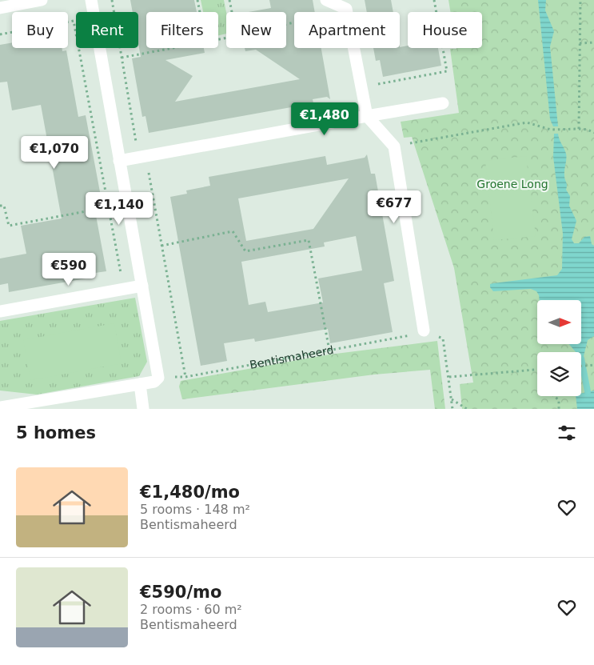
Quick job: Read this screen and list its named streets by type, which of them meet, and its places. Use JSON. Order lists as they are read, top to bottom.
{
  "streets": {
    "path": ["Bentismaheerd"]
  },
  "parks": ["Groene Long"],
  "north": "right",
  "page": {
    "chip": [
      "Buy",
      "Rent",
      "Filters",
      "New",
      "Apartment",
      "House"
    ],
    "price": [
      "€1,480",
      "€1,070",
      "€677",
      "€1,140",
      "€590"
    ],
    "heading": "5 homes",
    "list": [
      {
        "name": "€1,480/mo",
        "note": "5 rooms · 148 m² · Bentismaheerd"
      },
      {
        "name": "€590/mo",
        "note": "2 rooms · 60 m² · Bentismaheerd"
      }
    ]
  }
}
